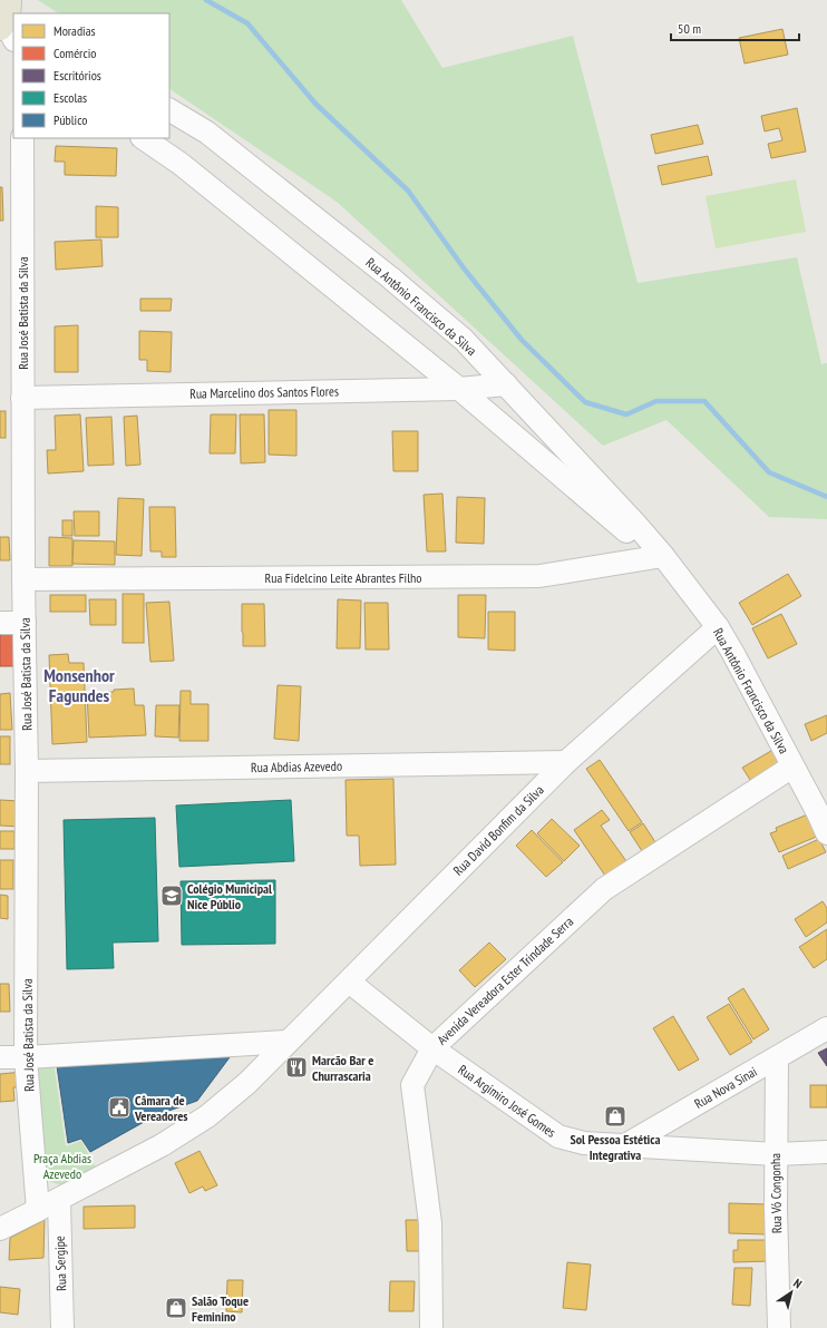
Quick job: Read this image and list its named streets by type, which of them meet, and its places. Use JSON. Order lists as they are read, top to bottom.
{
  "streets": {
    "street": [
      "Rua Antônio Francisco da Silva",
      "Rua José Batista da Silva",
      "Rua Marcelino dos Santos Flores",
      "Rua Fidelcino Leite Abrantes Filho",
      "Rua Abdias Azevedo",
      "Rua David Bonfim da Silva",
      "Avenida Vereadora Ester Trindade Serra",
      "Rua Nova Sinai",
      "Rua Argimiro José Gomes",
      "Rua Vó Congonha",
      "Rua Sergipe"
    ]
  },
  "crossings": [
    ["Rua Antônio Francisco da Silva", "Rua Marcelino dos Santos Flores"],
    ["Rua Antônio Francisco da Silva", "Rua Fidelcino Leite Abrantes Filho"],
    ["Rua Antônio Francisco da Silva", "Rua David Bonfim da Silva"],
    ["Rua Antônio Francisco da Silva", "Avenida Vereadora Ester Trindade Serra"],
    ["Rua José Batista da Silva", "Rua Marcelino dos Santos Flores"],
    ["Rua José Batista da Silva", "Rua Fidelcino Leite Abrantes Filho"],
    ["Rua José Batista da Silva", "Rua Abdias Azevedo"],
    ["Rua Abdias Azevedo", "Rua David Bonfim da Silva"],
    ["Rua David Bonfim da Silva", "Rua Argimiro José Gomes"],
    ["Avenida Vereadora Ester Trindade Serra", "Rua Argimiro José Gomes"],
    ["Rua Nova Sinai", "Rua Argimiro José Gomes"],
    ["Rua Nova Sinai", "Rua Vó Congonha"],
    ["Rua Argimiro José Gomes", "Rua Vó Congonha"]
  ],
  "districts": ["Monsenhor Fagundes"],
  "parks": ["Praça Abdias Azevedo"],
  "places": {
    "school or university": ["Colégio Municipal Nice Públio"],
    "restaurant": ["Marcão Bar e Churrascaria"],
    "public building": ["Câmara de Vereadores"],
    "shop": ["Sol Pessoa Estética Integrativa", "Salão Toque Feminino"]
  },
  "legend": [
    "Moradias",
    "Comércio",
    "Escritórios",
    "Escolas",
    "Público"
  ],
  "scale_bar": "50 m",
  "north": "top right"
}
